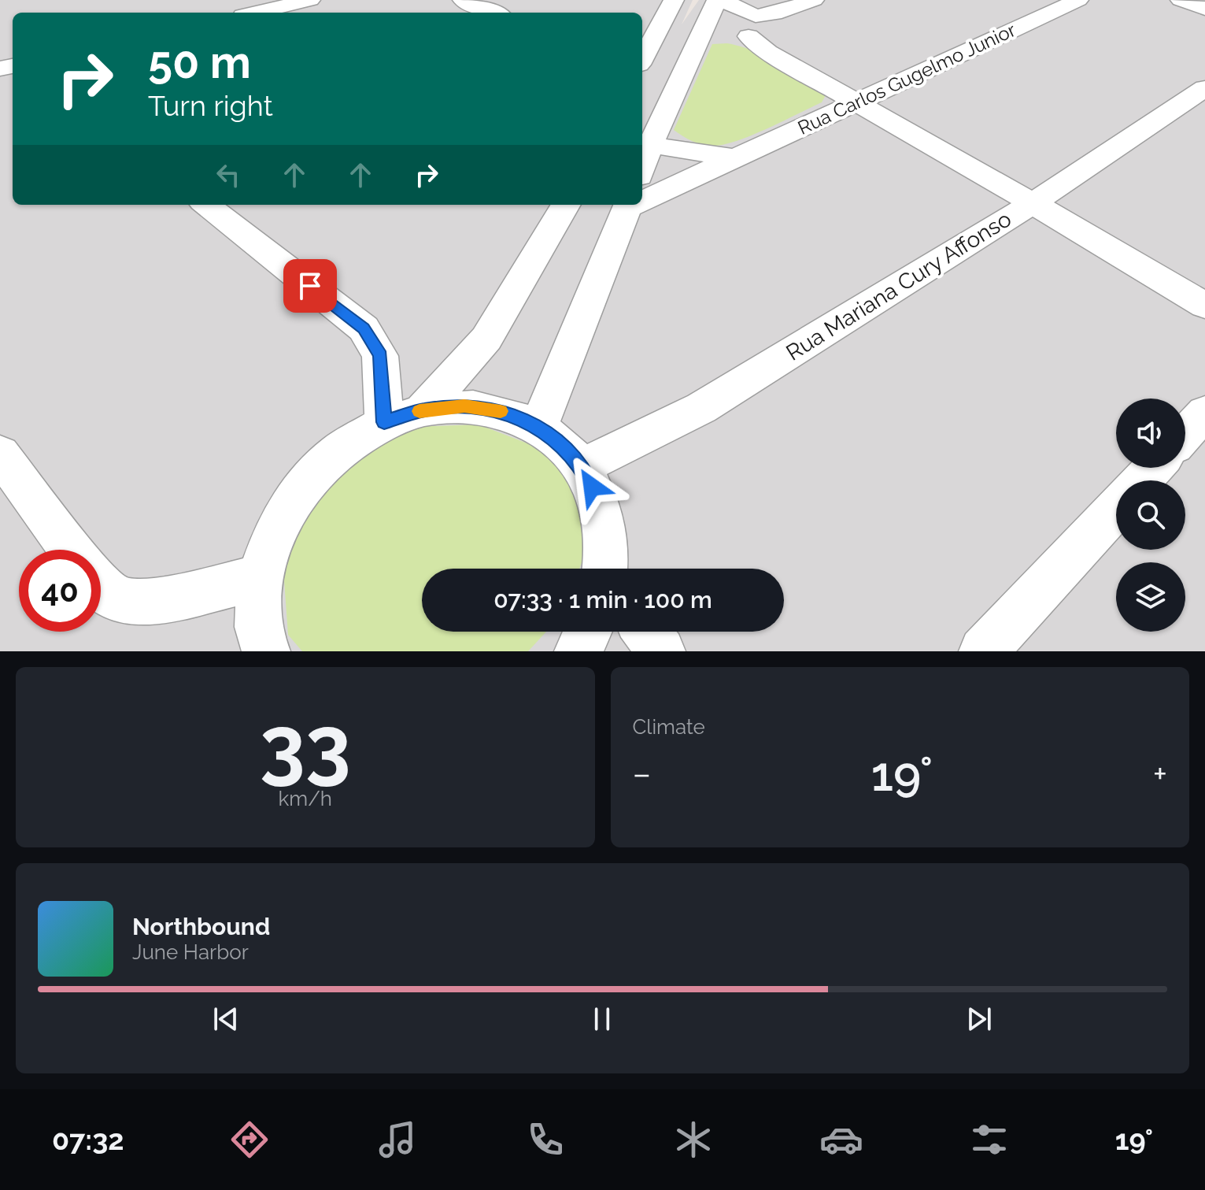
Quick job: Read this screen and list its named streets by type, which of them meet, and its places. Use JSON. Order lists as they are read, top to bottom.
{
  "streets": {
    "street": ["Rua Carlos Gugelmo Junior", "Rua Mariana Cury Affonso"]
  },
  "page": {
    "turn": ["50 m", "Turn right"],
    "limit": "40",
    "trip": "07:33 · 1 min · 100 m",
    "tile": [
      ["33", "km/h"],
      "Climate"
    ],
    "heat": ["−", "19°", "+"],
    "song": ["Northbound", "June Harbor"],
    "tabs": ["07:32", "19°"]
  }
}
